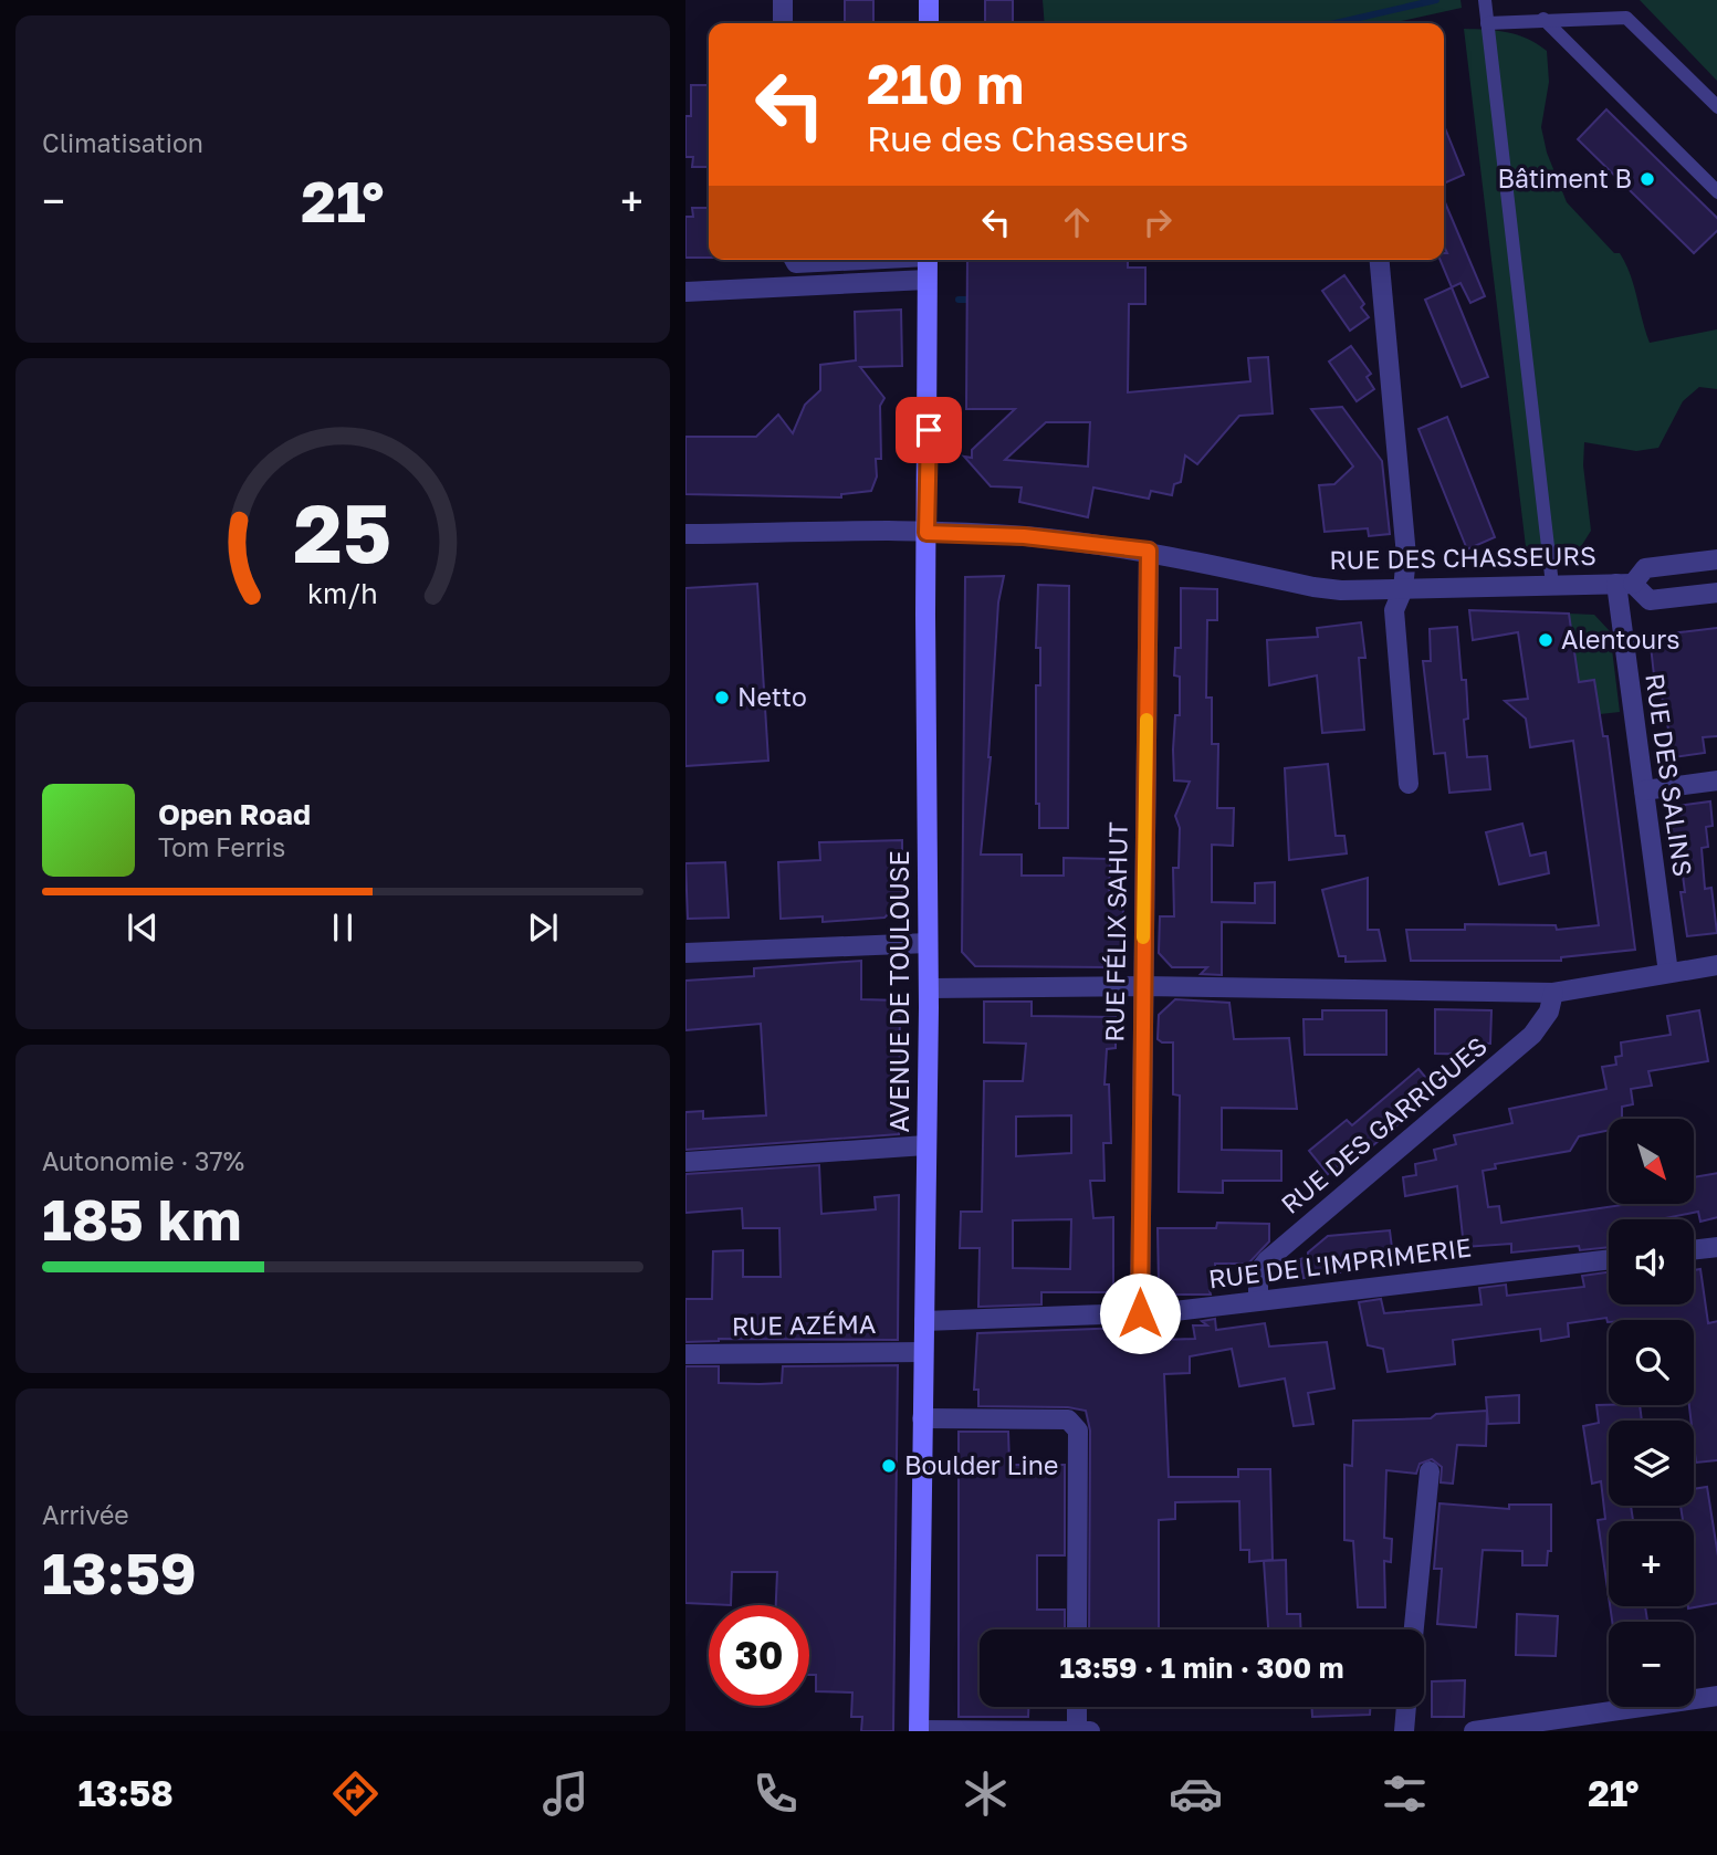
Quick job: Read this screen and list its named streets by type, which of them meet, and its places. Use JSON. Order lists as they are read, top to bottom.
{
  "streets": {
    "main road": ["AVENUE DE TOULOUSE"],
    "street": [
      "RUE DES CHASSEURS",
      "RUE DES SALINS",
      "RUE FÉLIX SAHUT",
      "RUE DES GARRIGUES",
      "RUE DE L'IMPRIMERIE",
      "RUE AZÉMA"
    ]
  },
  "crossings": [
    ["RUE DES CHASSEURS", "RUE DES SALINS"],
    ["RUE DES CHASSEURS", "RUE FÉLIX SAHUT"],
    ["RUE DES CHASSEURS", "AVENUE DE TOULOUSE"],
    ["RUE FÉLIX SAHUT", "RUE DE L'IMPRIMERIE"],
    ["AVENUE DE TOULOUSE", "RUE DE L'IMPRIMERIE"],
    ["AVENUE DE TOULOUSE", "RUE AZÉMA"],
    ["RUE DES GARRIGUES", "RUE DE L'IMPRIMERIE"]
  ],
  "places": [
    "Bâtiment B",
    "Alentours",
    "Netto",
    "Boulder Line"
  ],
  "north": "bottom right",
  "page": {
    "tile": [
      "Climatisation",
      ["Autonomie · 37%", "185 km"],
      ["Arrivée", "13:59"]
    ],
    "turn": ["210 m", "Rue des Chasseurs"],
    "heat": ["−", "21°", "+"],
    "song": ["Open Road", "Tom Ferris"],
    "map_buttons": ["+", "−"],
    "limit": "30",
    "trip": "13:59 · 1 min · 300 m",
    "tabs": ["13:58", "21°"],
    "gauge": ["25", "km/h"]
  }
}
